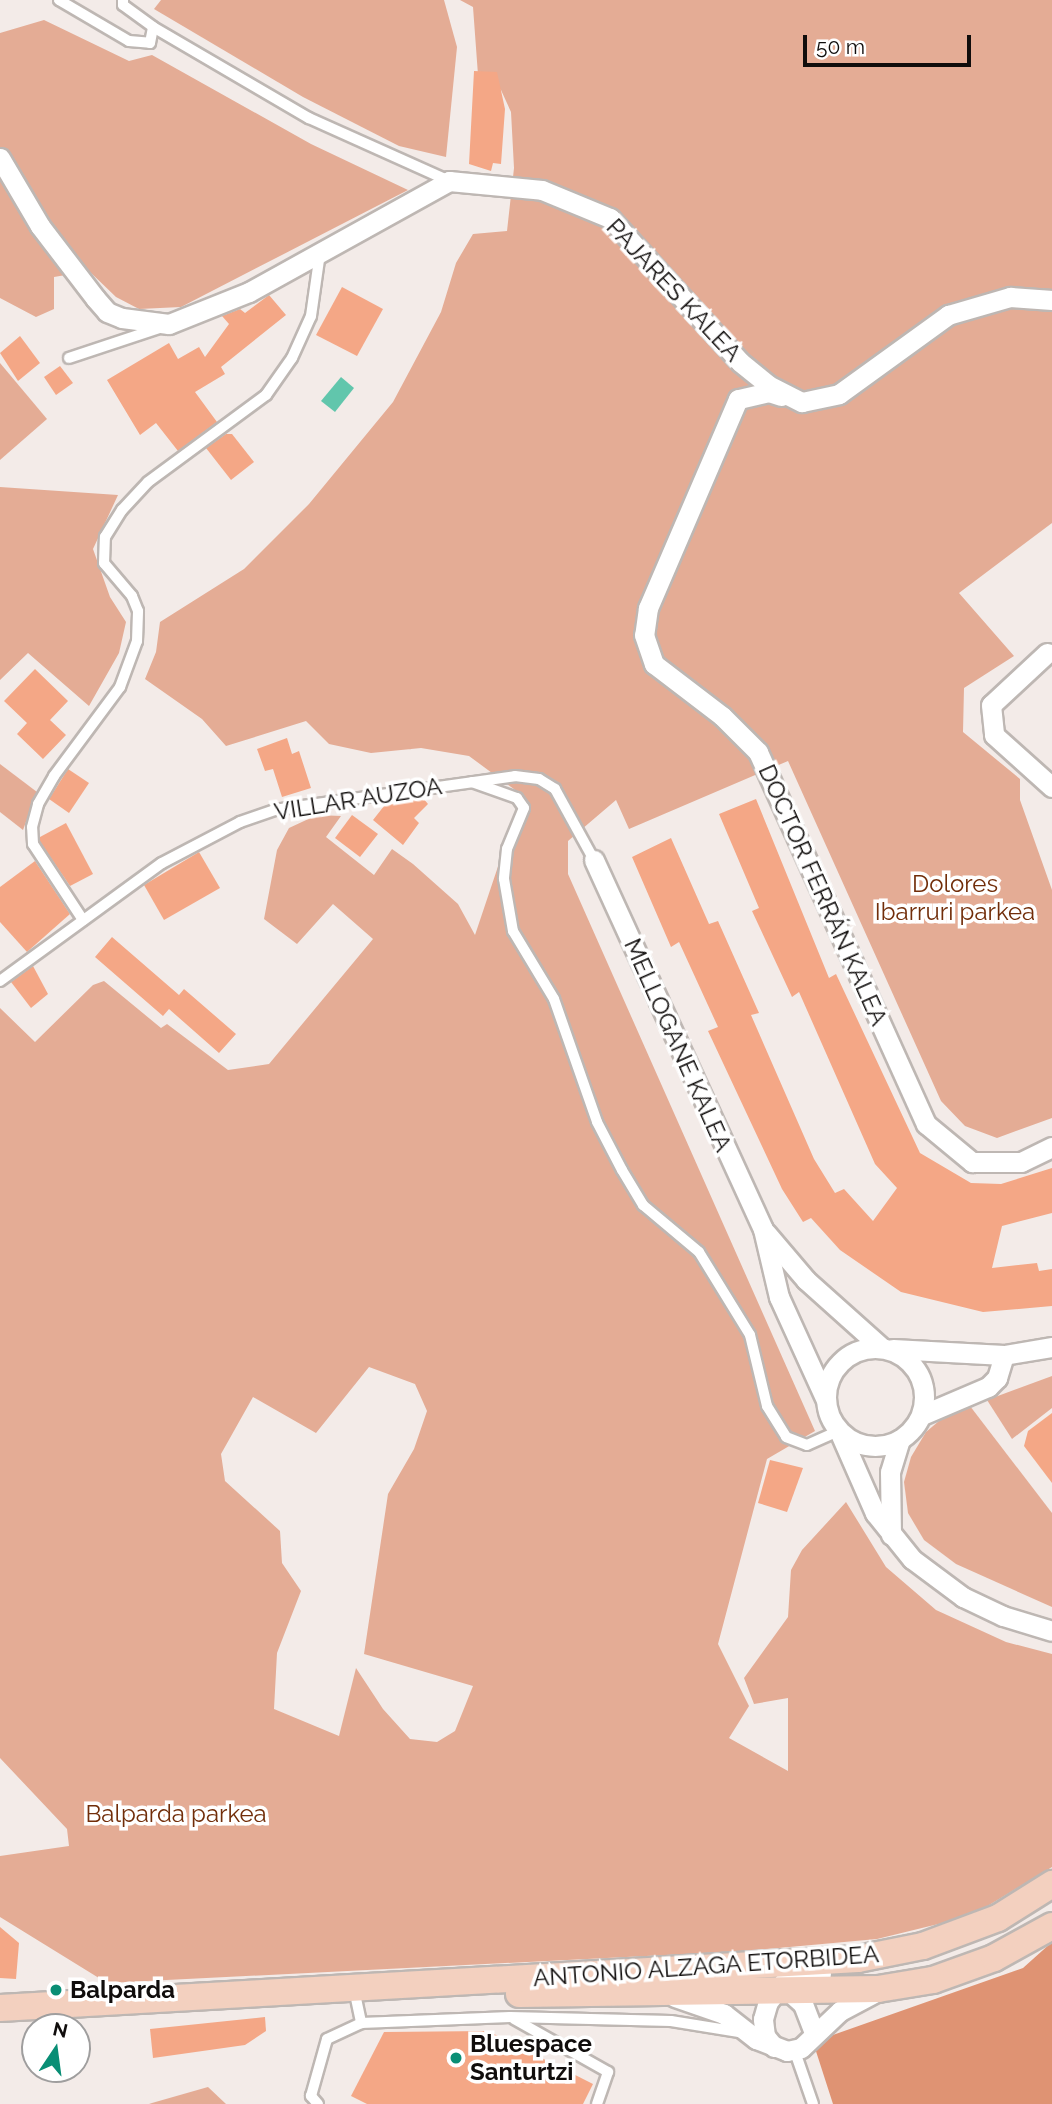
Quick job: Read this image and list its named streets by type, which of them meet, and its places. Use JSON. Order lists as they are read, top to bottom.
{
  "streets": {
    "street": [
      "PAJARES KALEA",
      "DOCTOR FERRÁN KALEA",
      "MELLOGANE KALEA",
      "ANTONIO ALZAGA ETORBIDEA"
    ],
    "lane": ["VILLAR AUZOA"]
  },
  "crossings": [
    ["VILLAR AUZOA", "MELLOGANE KALEA"]
  ],
  "parks": ["Dolores Ibarruri parkea", "Balparda parkea"],
  "places": ["Balparda", "Bluespace Santurtzi"],
  "scale_bar": "50 m",
  "north": "top"
}
